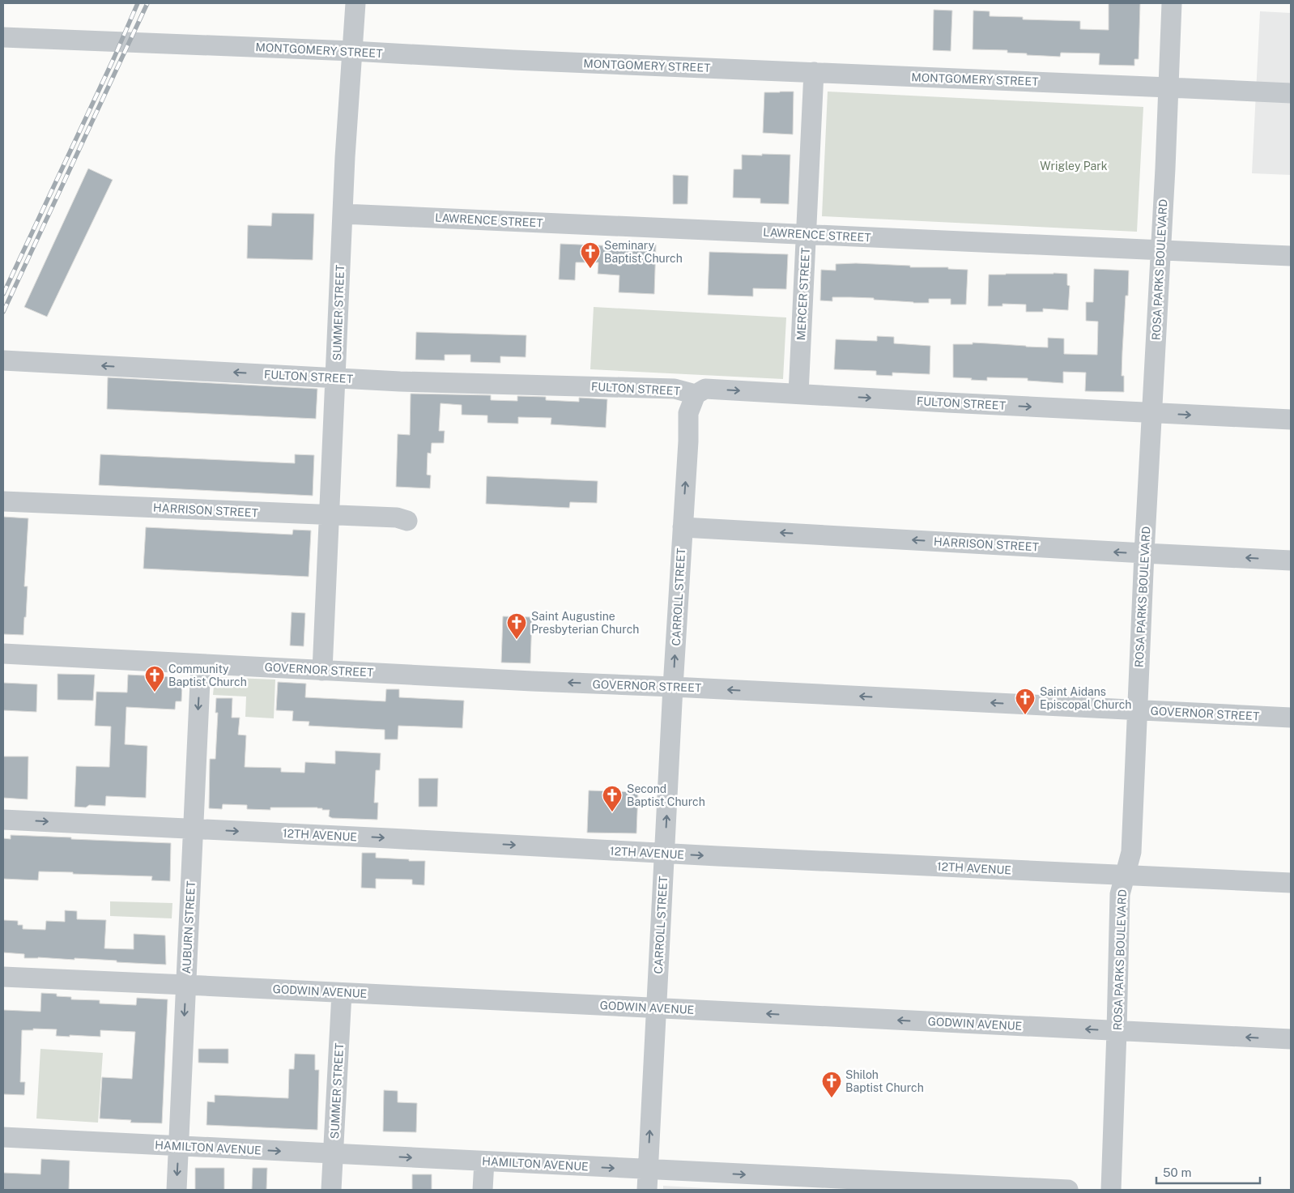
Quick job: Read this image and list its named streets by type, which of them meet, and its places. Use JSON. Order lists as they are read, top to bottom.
{
  "streets": {
    "street": [
      "MONTGOMERY STREET",
      "LAWRENCE STREET",
      "ROSA PARKS BOULEVARD",
      "MERCER STREET",
      "SUMMER STREET",
      "FULTON STREET",
      "HARRISON STREET",
      "CARROLL STREET",
      "GOVERNOR STREET",
      "12TH AVENUE",
      "AUBURN STREET",
      "GODWIN AVENUE",
      "HAMILTON AVENUE"
    ]
  },
  "crossings": [
    ["MONTGOMERY STREET", "ROSA PARKS BOULEVARD"],
    ["MONTGOMERY STREET", "MERCER STREET"],
    ["MONTGOMERY STREET", "SUMMER STREET"],
    ["LAWRENCE STREET", "ROSA PARKS BOULEVARD"],
    ["LAWRENCE STREET", "MERCER STREET"],
    ["LAWRENCE STREET", "SUMMER STREET"],
    ["ROSA PARKS BOULEVARD", "FULTON STREET"],
    ["ROSA PARKS BOULEVARD", "HARRISON STREET"],
    ["ROSA PARKS BOULEVARD", "GOVERNOR STREET"],
    ["ROSA PARKS BOULEVARD", "12TH AVENUE"],
    ["ROSA PARKS BOULEVARD", "GODWIN AVENUE"],
    ["MERCER STREET", "FULTON STREET"],
    ["SUMMER STREET", "FULTON STREET"],
    ["SUMMER STREET", "HARRISON STREET"],
    ["SUMMER STREET", "GOVERNOR STREET"],
    ["SUMMER STREET", "GODWIN AVENUE"],
    ["SUMMER STREET", "HAMILTON AVENUE"],
    ["FULTON STREET", "CARROLL STREET"],
    ["HARRISON STREET", "CARROLL STREET"],
    ["CARROLL STREET", "GOVERNOR STREET"],
    ["CARROLL STREET", "12TH AVENUE"],
    ["CARROLL STREET", "GODWIN AVENUE"],
    ["CARROLL STREET", "HAMILTON AVENUE"],
    ["GOVERNOR STREET", "AUBURN STREET"],
    ["12TH AVENUE", "AUBURN STREET"],
    ["AUBURN STREET", "GODWIN AVENUE"],
    ["AUBURN STREET", "HAMILTON AVENUE"]
  ],
  "one_way": [
    "HARRISON STREET",
    "CARROLL STREET",
    "GOVERNOR STREET",
    "12TH AVENUE",
    "AUBURN STREET",
    "GODWIN AVENUE",
    "HAMILTON AVENUE"
  ],
  "parks": ["Wrigley Park"],
  "places": {
    "church": [
      "Seminary Baptist Church",
      "Saint Augustine Presbyterian Church",
      "Community Baptist Church",
      "Saint Aidans Episcopal Church",
      "Second Baptist Church",
      "Shiloh Baptist Church"
    ]
  },
  "scale_bar": "50 m"
}
